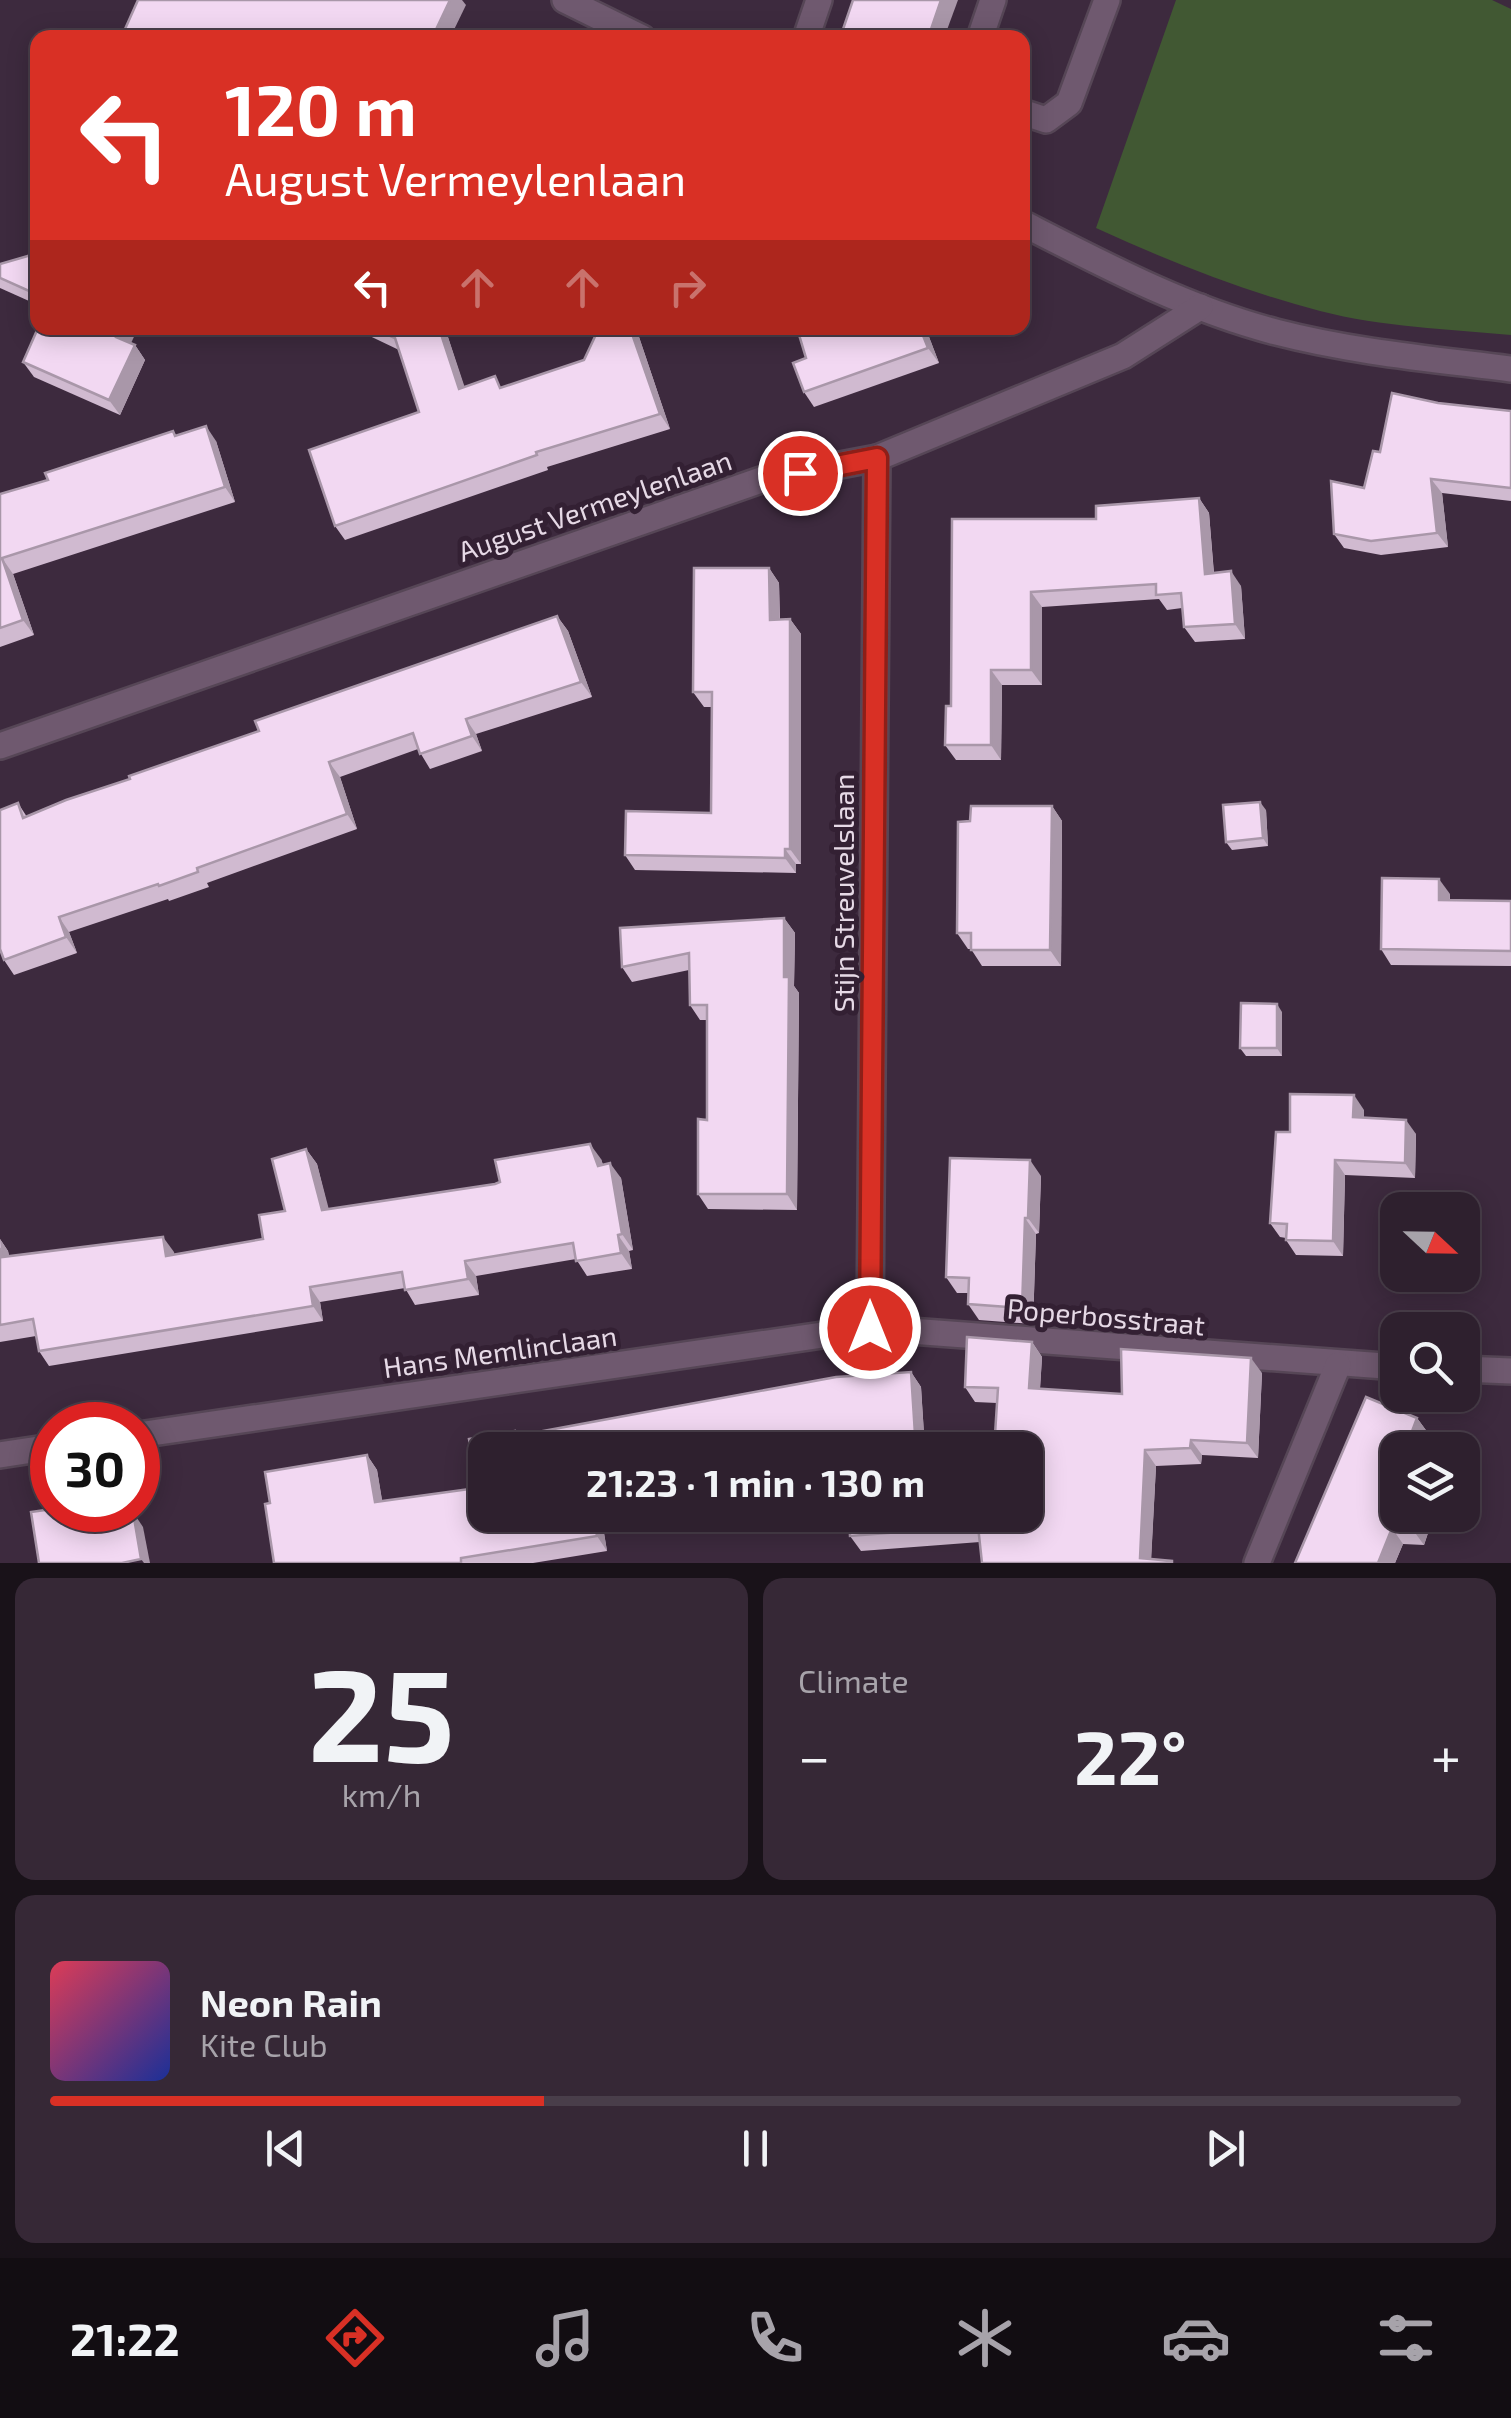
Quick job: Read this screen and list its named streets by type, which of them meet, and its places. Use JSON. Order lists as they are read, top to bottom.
{
  "streets": {
    "street": [
      "August Vermeylenlaan",
      "Stijn Streuvelslaan",
      "Poperbosstraat",
      "Hans Memlinclaan"
    ]
  },
  "crossings": [
    ["August Vermeylenlaan", "Stijn Streuvelslaan"],
    ["Stijn Streuvelslaan", "Poperbosstraat"],
    ["Stijn Streuvelslaan", "Hans Memlinclaan"],
    ["Poperbosstraat", "Hans Memlinclaan"]
  ],
  "north": "right",
  "page": {
    "turn": ["120 m", "August Vermeylenlaan"],
    "limit": "30",
    "trip": "21:23 · 1 min · 130 m",
    "tile": [
      ["25", "km/h"],
      "Climate"
    ],
    "heat": ["−", "22°", "+"],
    "song": ["Neon Rain", "Kite Club"],
    "tabs": "21:22"
  }
}
